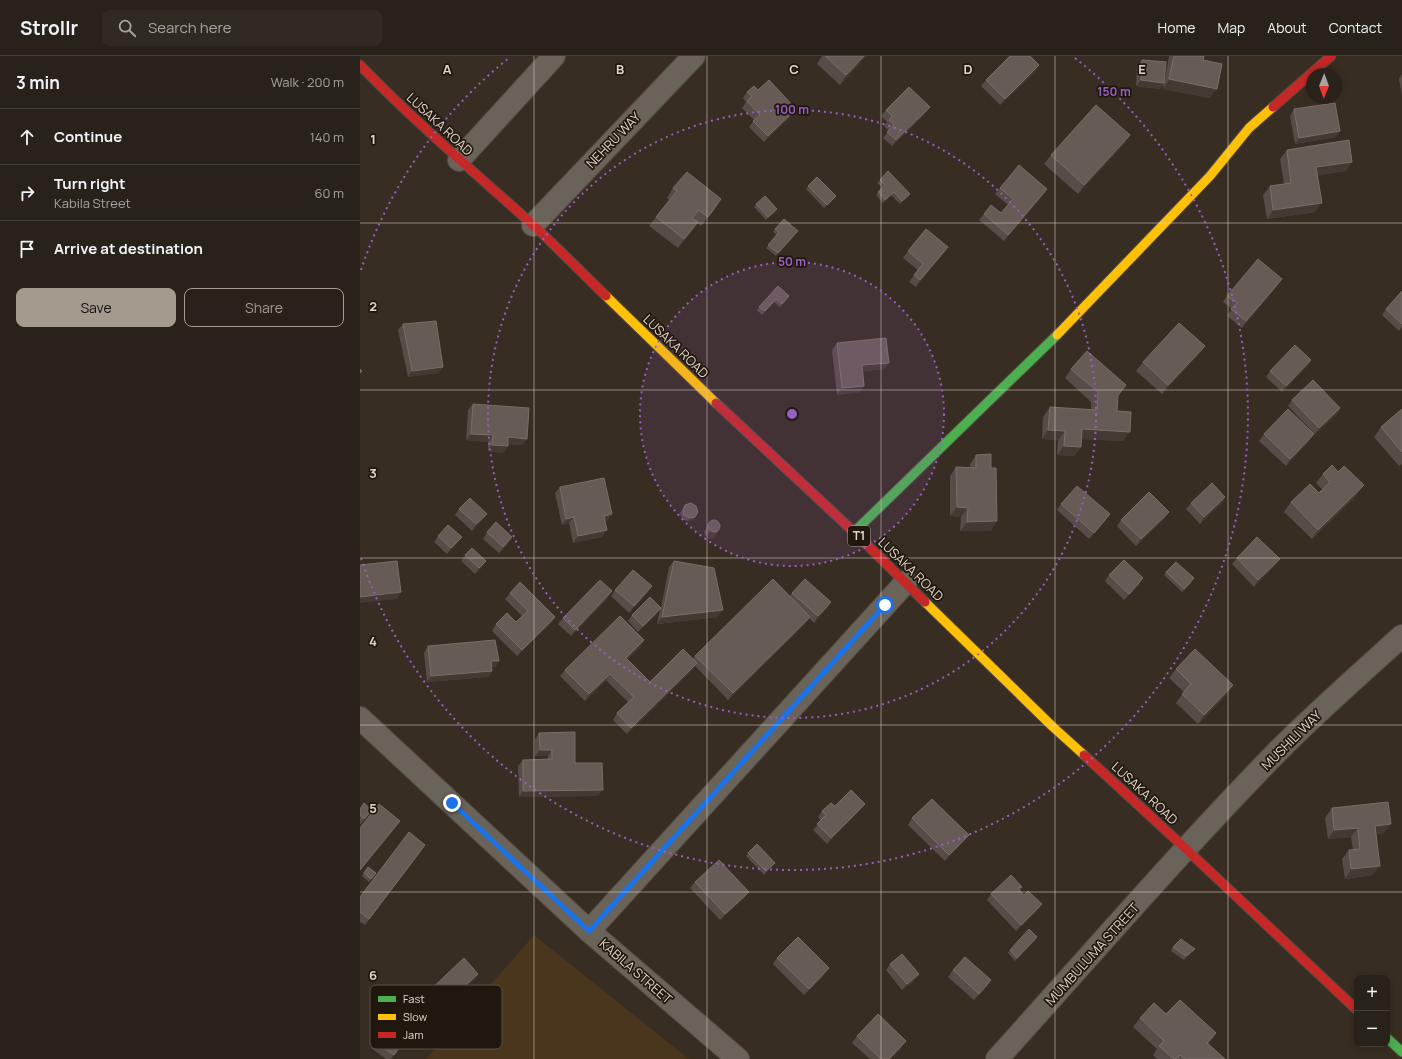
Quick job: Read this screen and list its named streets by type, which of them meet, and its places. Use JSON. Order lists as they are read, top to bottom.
{
  "streets": {
    "main road": ["LUSAKA ROAD", "T1"],
    "street": [
      "NEHRU WAY",
      "MUSHILI WAY",
      "MUMBULUMA STREET",
      "KABILA STREET"
    ]
  },
  "crossings": [
    ["LUSAKA ROAD", "NEHRU WAY"],
    ["LUSAKA ROAD", "MUSHILI WAY"],
    ["LUSAKA ROAD", "MUMBULUMA STREET"],
    ["MUSHILI WAY", "MUMBULUMA STREET"]
  ],
  "legend": ["Fast", "Slow", "Jam"],
  "north": "bottom",
  "page": {
    "header": "Strollr",
    "search": "Search here",
    "nav": [
      "Home",
      "Map",
      "About",
      "Contact"
    ],
    "heading": ["3 min", "Walk · 200 m"],
    "list": [
      ["Continue", "140 m"],
      ["Turn right", "Kabila Street", "60 m"],
      "Arrive at destination"
    ],
    "buttons": ["Save", "Share"],
    "map_buttons": ["+", "−"]
  },
  "grid": {
    "columns": [
      "A",
      "B",
      "C",
      "D",
      "E"
    ],
    "rows": [
      "1",
      "2",
      "3",
      "4",
      "5",
      "6"
    ]
  },
  "rings": ["150 m", "100 m", "50 m"]
}
